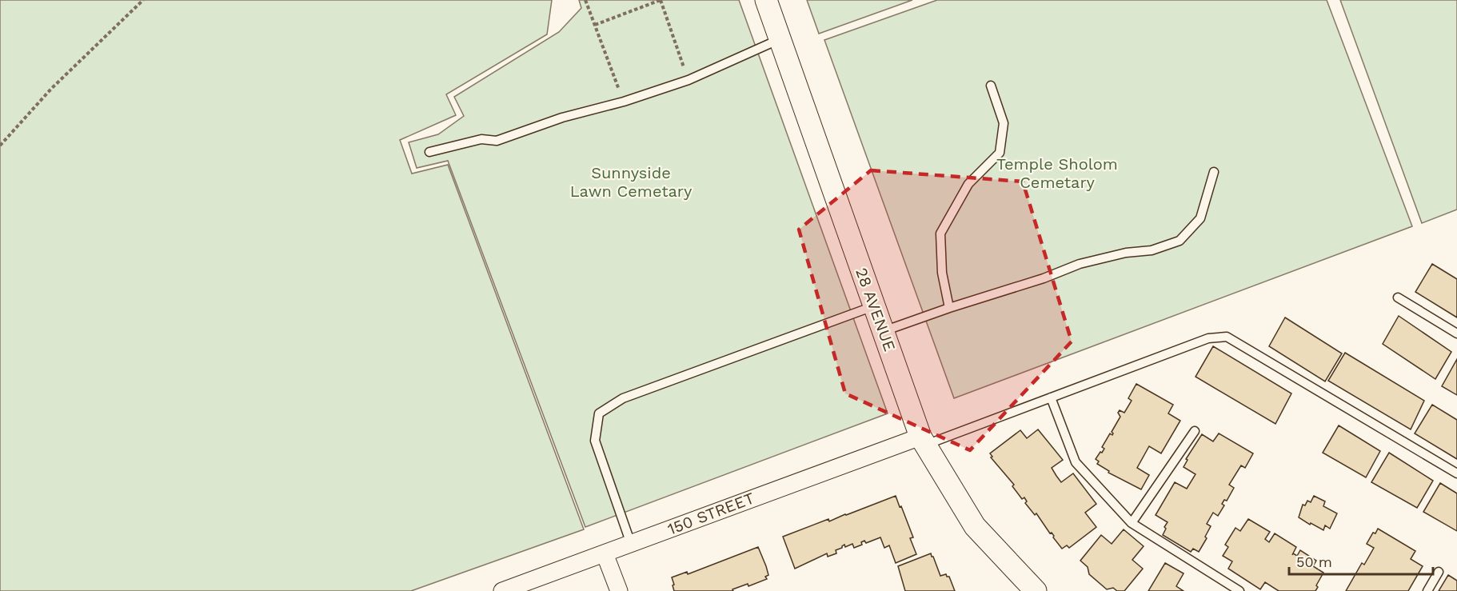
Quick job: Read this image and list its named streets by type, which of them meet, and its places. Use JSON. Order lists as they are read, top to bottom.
{
  "streets": {
    "street": ["28 AVENUE", "150 STREET"]
  },
  "crossings": [
    ["28 AVENUE", "150 STREET"]
  ],
  "parks": ["Temple Sholom Cemetary", "Sunnyside Lawn Cemetary"],
  "scale_bar": "50 m"
}
